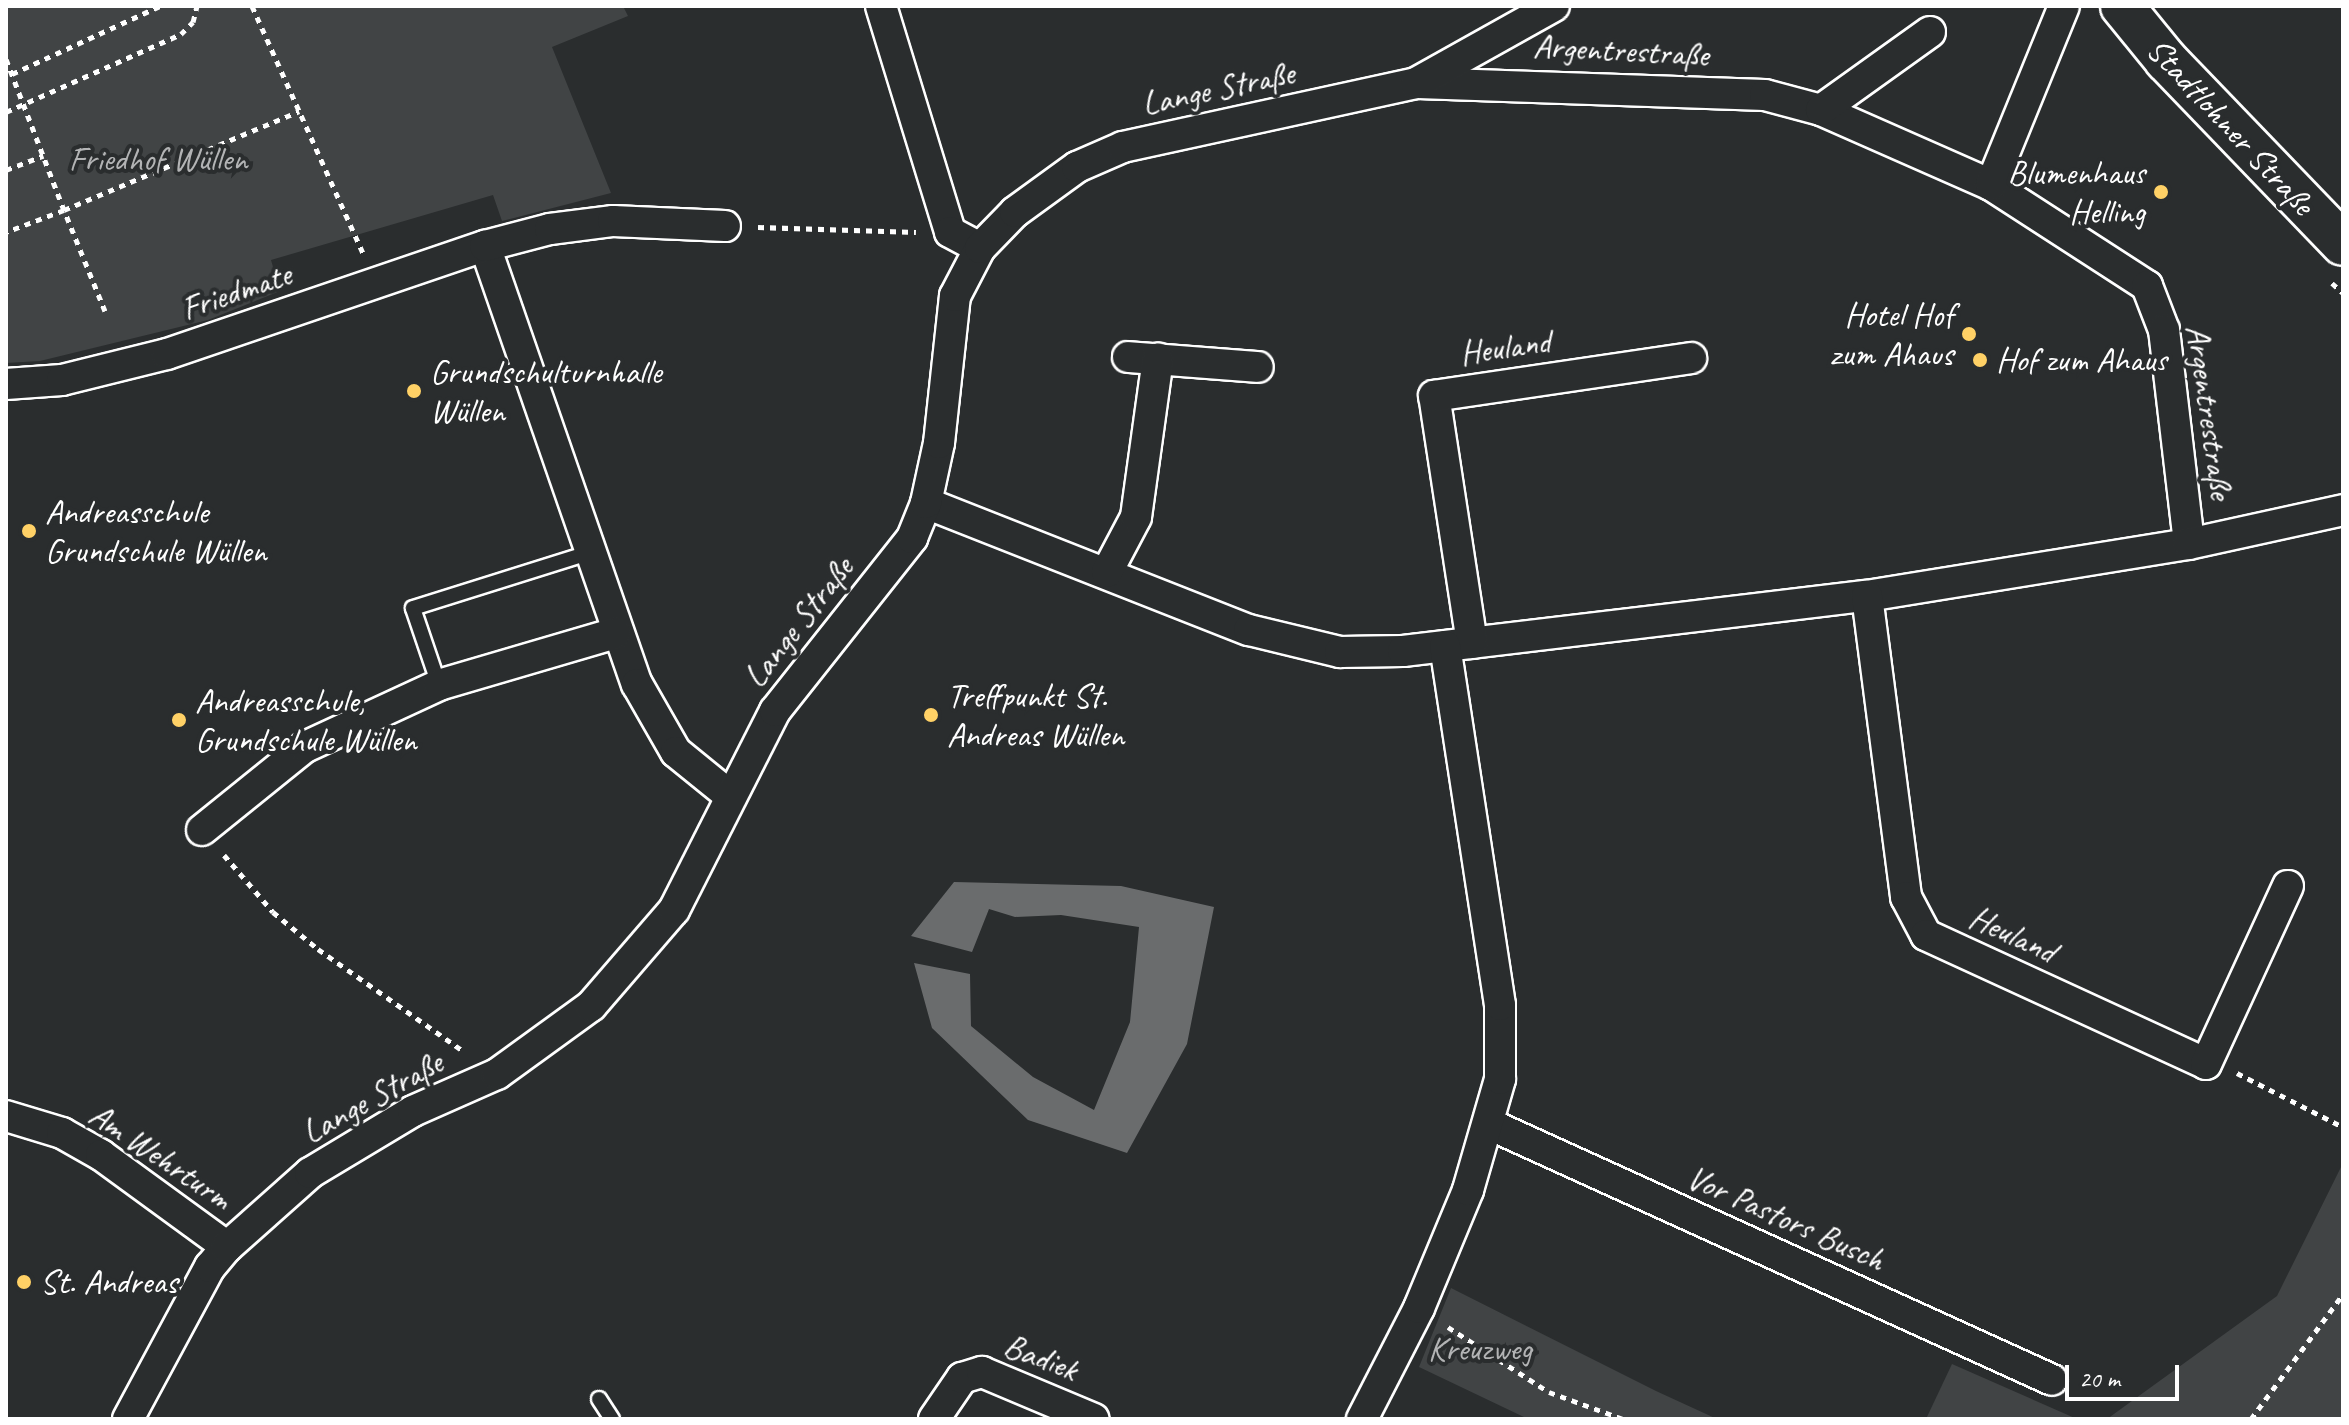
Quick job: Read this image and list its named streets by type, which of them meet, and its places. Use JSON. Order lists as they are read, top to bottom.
{
  "streets": {
    "main road": ["Stadtlohner Straße"],
    "street": [
      "Argentrestraße",
      "Lange Straße",
      "Friedmate",
      "Heuland",
      "Am Wehrturm",
      "Vor Pastors Busch",
      "Badiek"
    ]
  },
  "crossings": [
    ["Argentrestraße", "Lange Straße"],
    ["Lange Straße", "Am Wehrturm"]
  ],
  "parks": ["Friedhof Wüllen", "Kreuzweg"],
  "places": [
    "Blumenhaus Helling",
    "Hotel Hof zum Ahaus",
    "Hof zum Ahaus",
    "Grundschulturnhalle Wüllen",
    "Andreasschule Grundschule Wüllen",
    "Treffpunkt St. Andreas Wüllen",
    "Andreasschule, Grundschule Wüllen",
    "St. Andreas"
  ],
  "scale_bar": "20 m"
}
